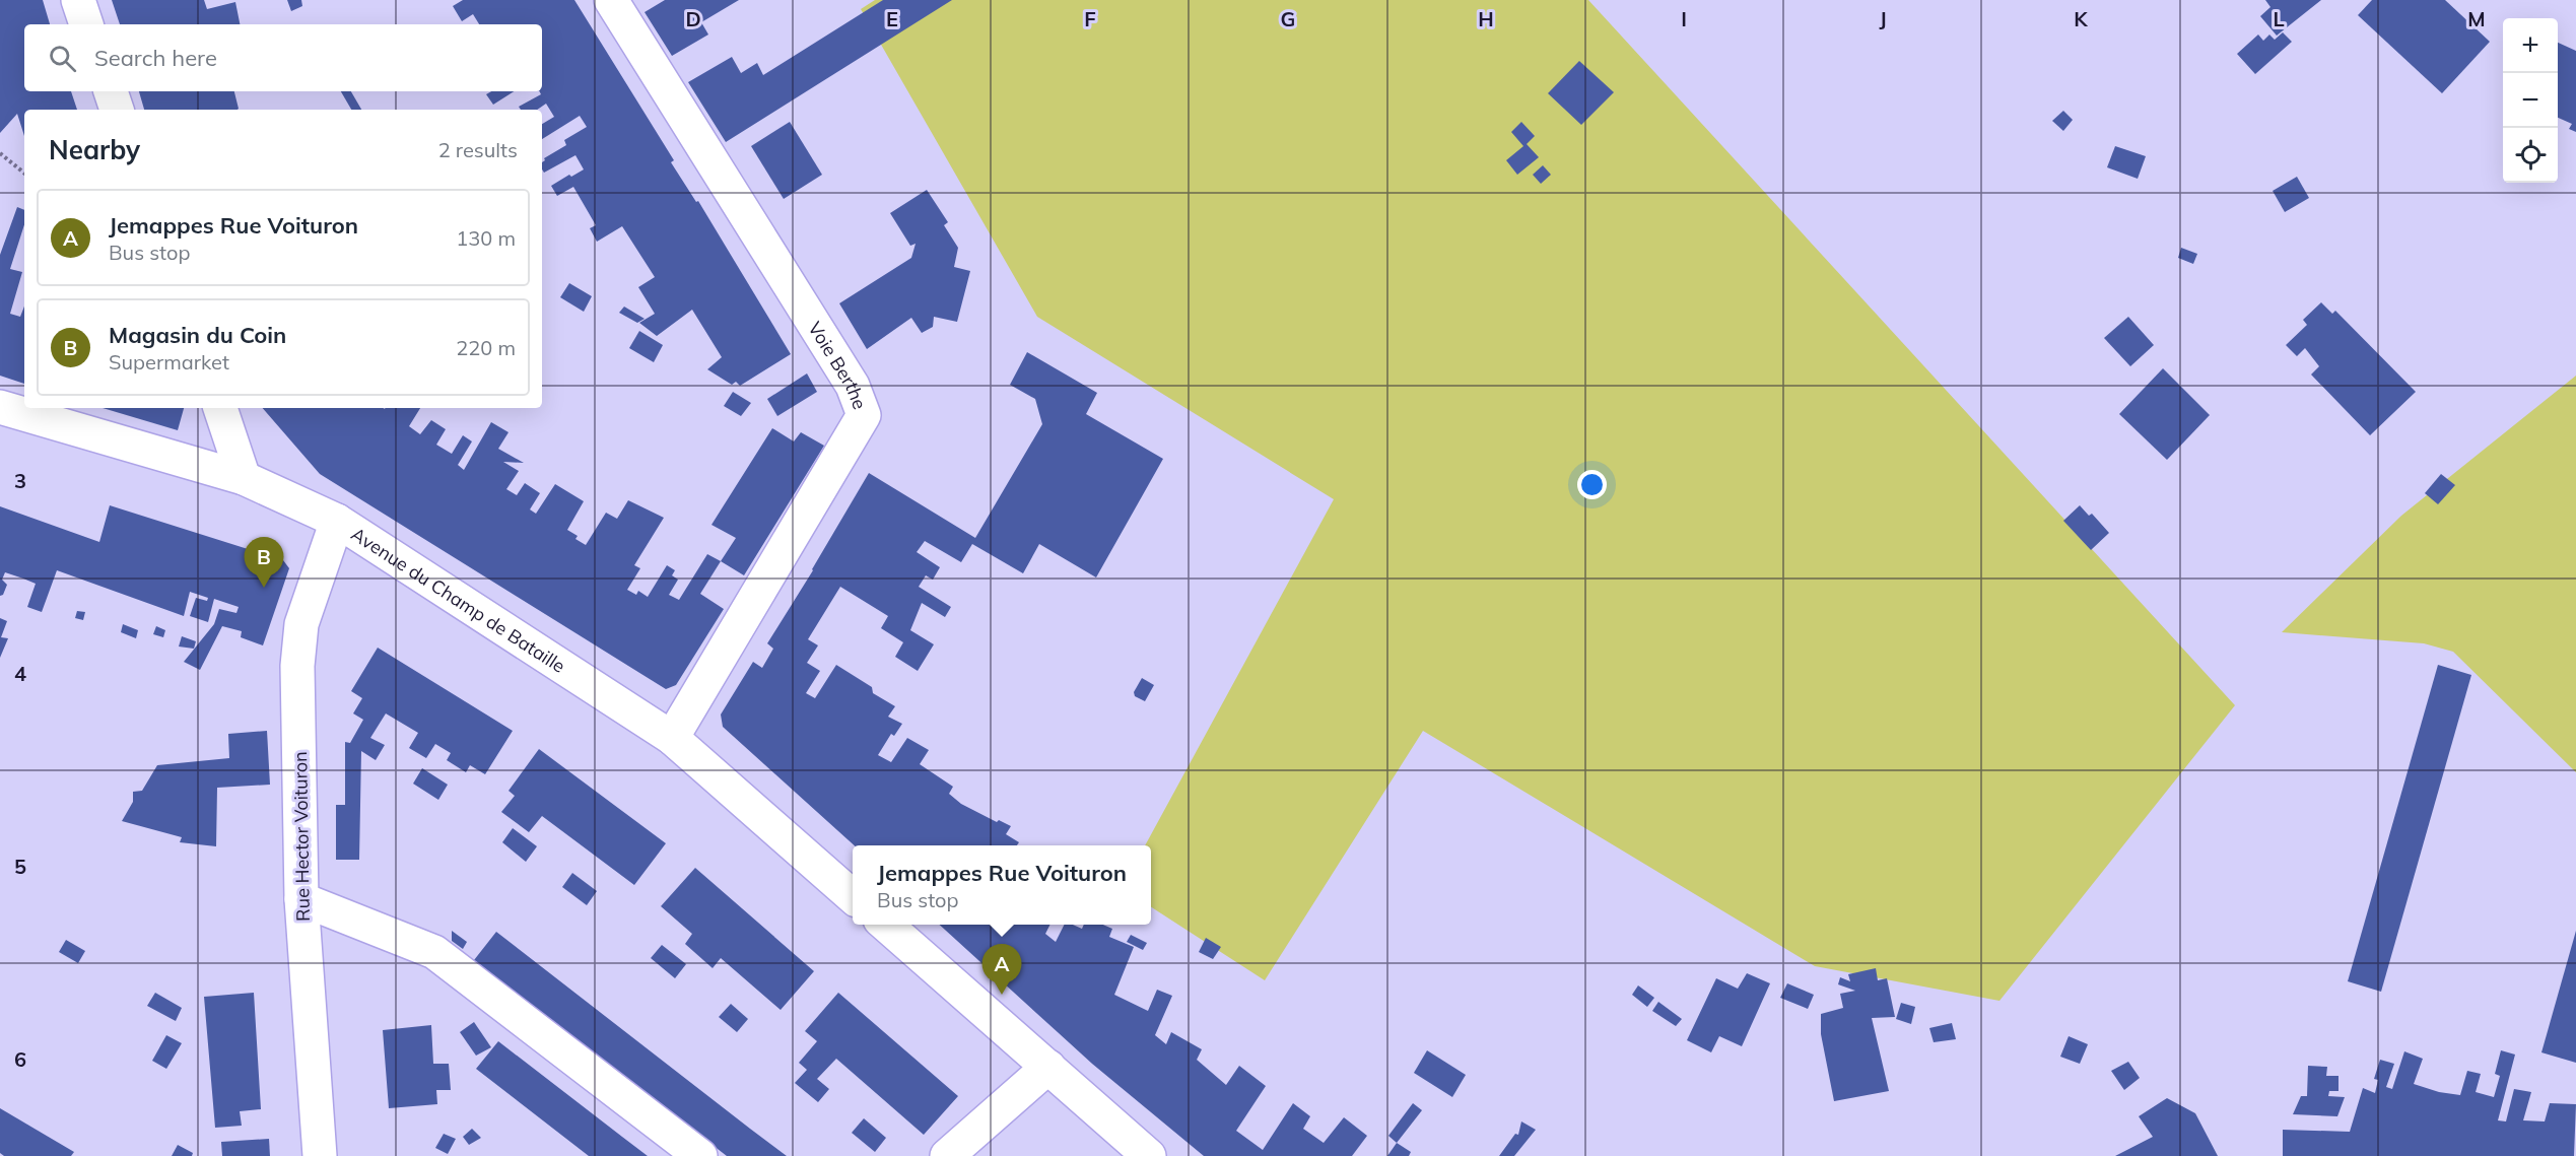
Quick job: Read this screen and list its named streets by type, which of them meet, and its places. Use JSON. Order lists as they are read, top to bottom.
{
  "streets": {
    "street": ["Voie Berthe", "Avenue du Champ de Bataille", "Rue Hector Voituron"]
  },
  "crossings": [
    ["Voie Berthe", "Avenue du Champ de Bataille"],
    ["Avenue du Champ de Bataille", "Rue Hector Voituron"]
  ],
  "page": {
    "map_buttons": ["+", "−"],
    "search": "Search here",
    "heading": ["Nearby", "2 results"],
    "list": [
      {
        "mark": "A",
        "name": "Jemappes Rue Voituron",
        "note": "Bus stop",
        "value": "130 m"
      },
      {
        "mark": "B",
        "name": "Magasin du Coin",
        "note": "Supermarket",
        "value": "220 m"
      }
    ],
    "pins": ["B", "A"],
    "popup": ["Jemappes Rue Voituron", "Bus stop"]
  },
  "grid": {
    "columns": [
      "D",
      "E",
      "F",
      "G",
      "H",
      "I",
      "J",
      "K",
      "L",
      "M"
    ],
    "rows": [
      "3",
      "4",
      "5",
      "6"
    ]
  }
}
